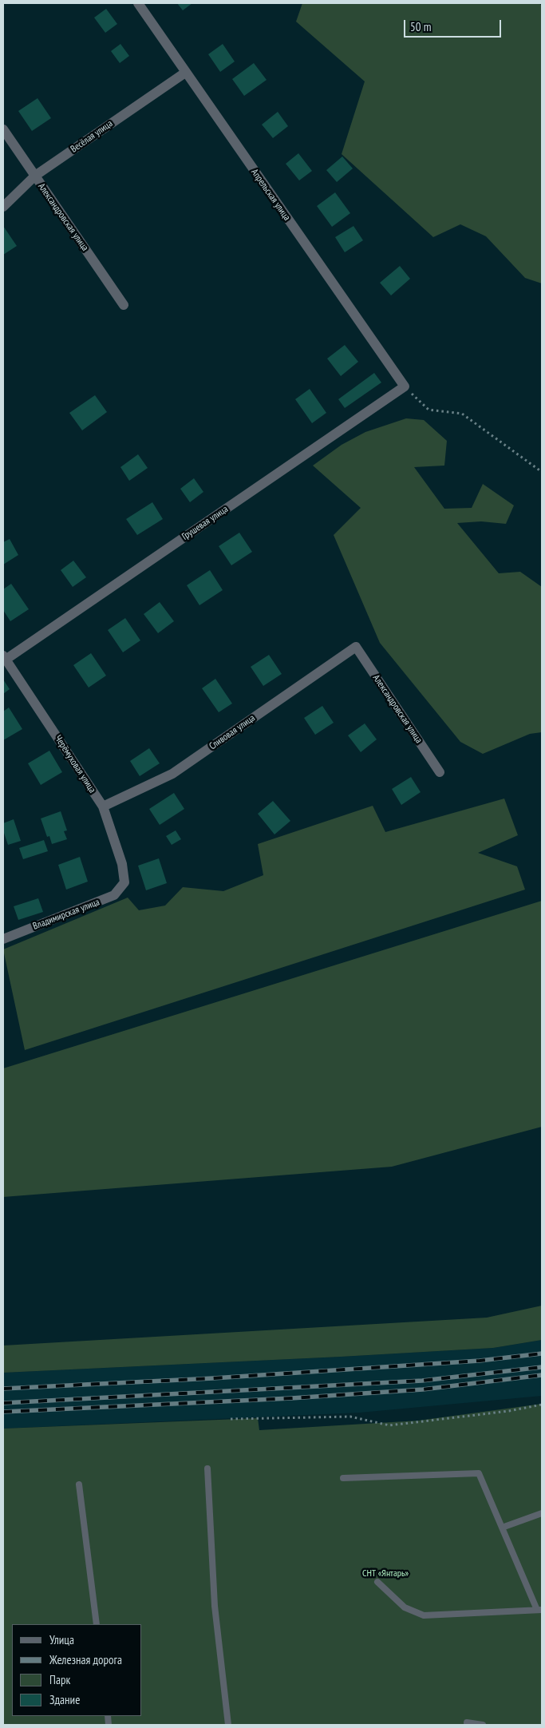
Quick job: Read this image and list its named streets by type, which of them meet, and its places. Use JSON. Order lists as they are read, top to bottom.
{
  "streets": {
    "street": [
      "Весёлая улица",
      "Апрельская улица",
      "Александровская улица",
      "Грушевая улица",
      "Сливовая улица",
      "Черёмуховая улица",
      "Владимирская улица"
    ]
  },
  "crossings": [
    ["Весёлая улица", "Апрельская улица"],
    ["Весёлая улица", "Александровская улица"],
    ["Апрельская улица", "Грушевая улица"],
    ["Александровская улица", "Сливовая улица"],
    ["Грушевая улица", "Черёмуховая улица"],
    ["Сливовая улица", "Черёмуховая улица"],
    ["Черёмуховая улица", "Владимирская улица"]
  ],
  "parks": ["СНТ «Янтарь»"],
  "legend": [
    "Улица",
    "Железная дорога",
    "Парк",
    "Здание"
  ],
  "scale_bar": "50 m"
}
